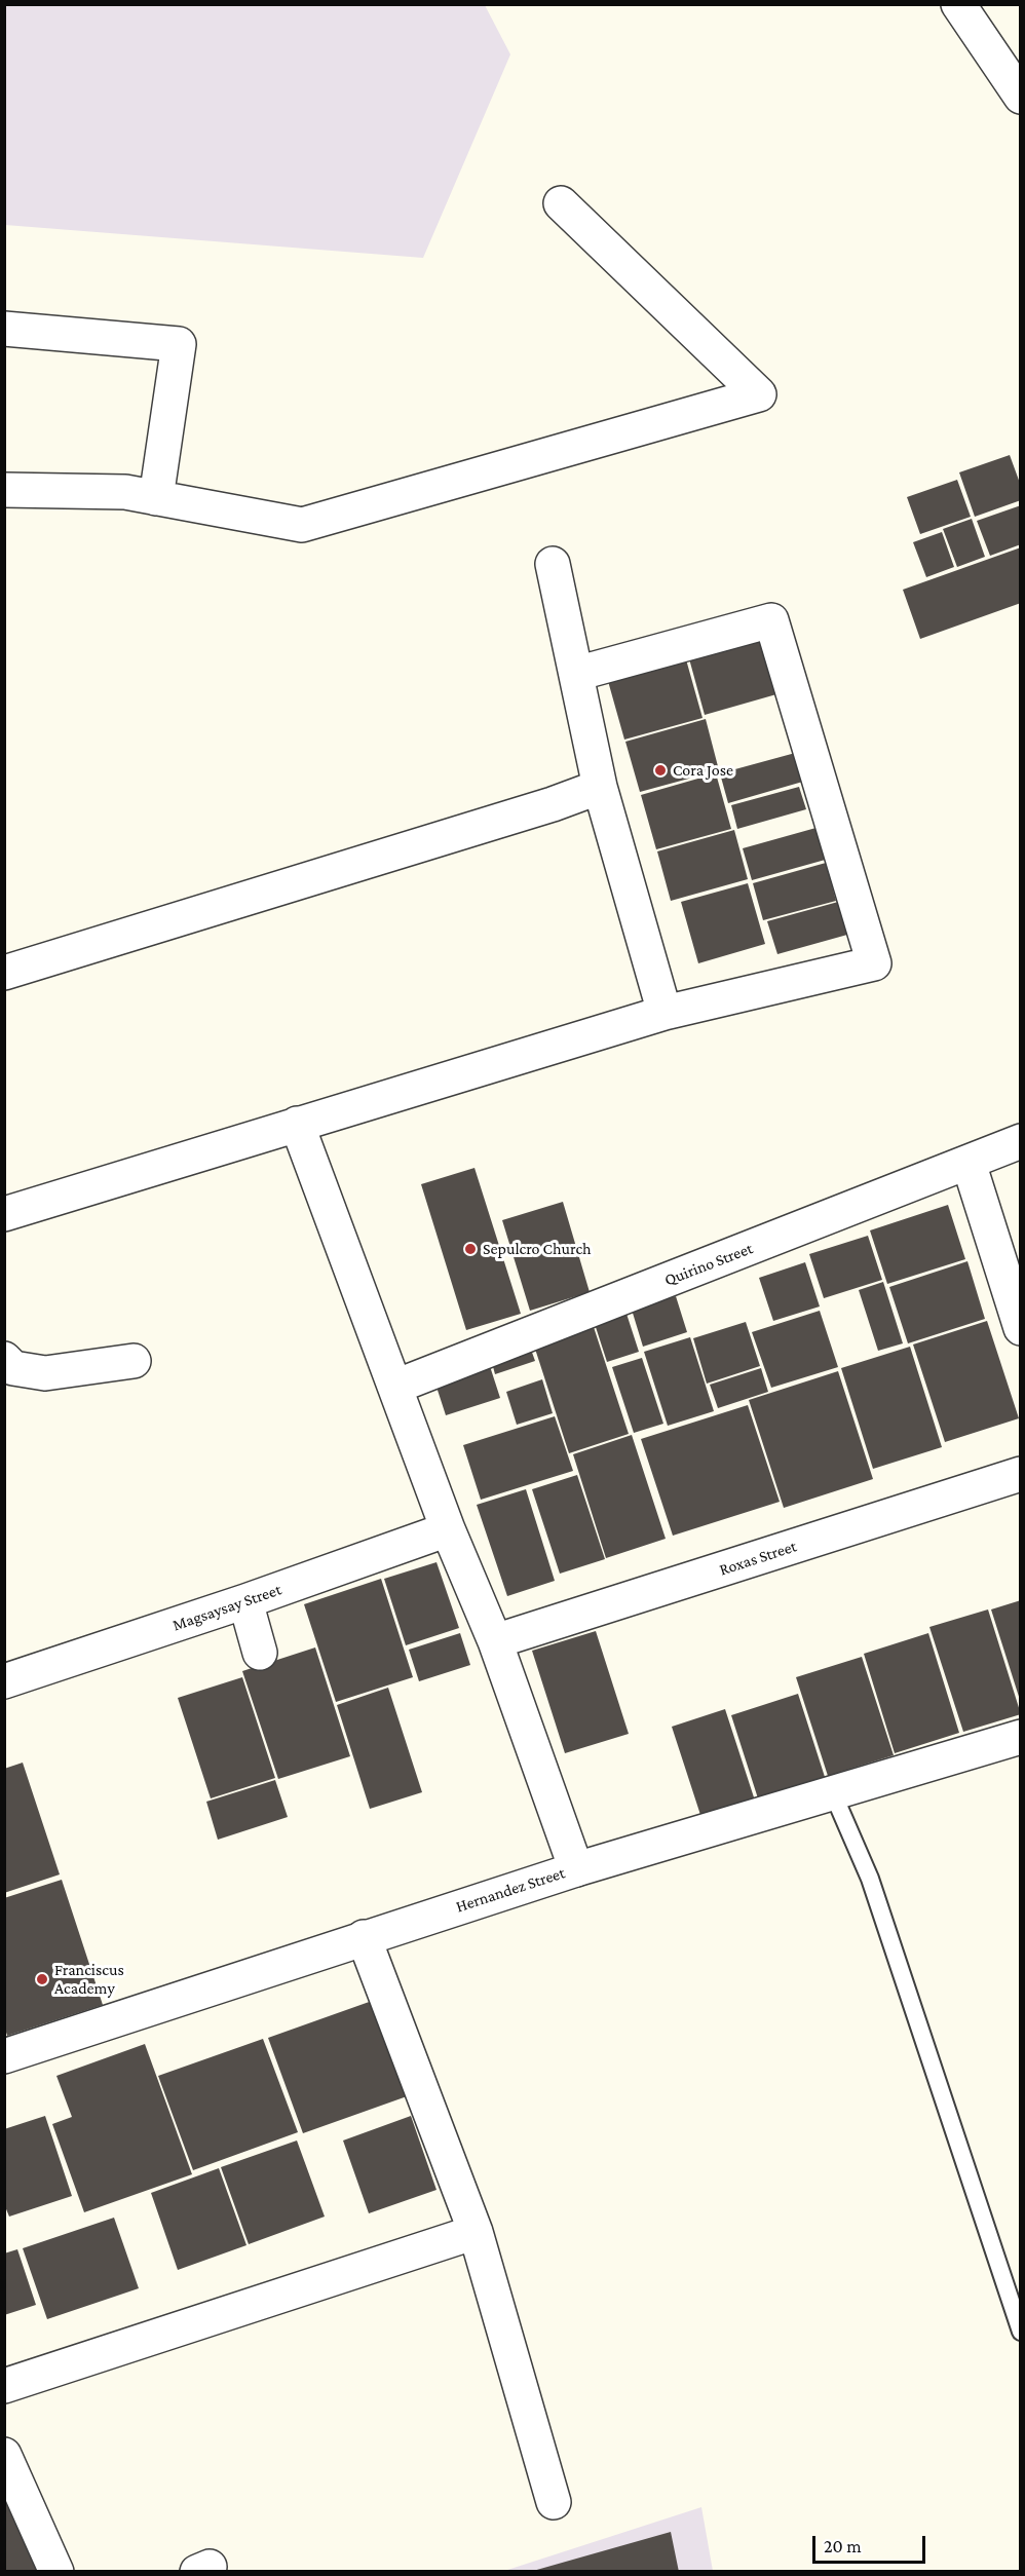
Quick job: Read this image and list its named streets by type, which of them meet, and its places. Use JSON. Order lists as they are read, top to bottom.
{
  "streets": {
    "street": [
      "Quirino Street",
      "Roxas Street",
      "Magsaysay Street",
      "Hernandez Street"
    ]
  },
  "places": ["Cora Jose", "Sepulcro Church", "Franciscus Academy"],
  "scale_bar": "20 m"
}
